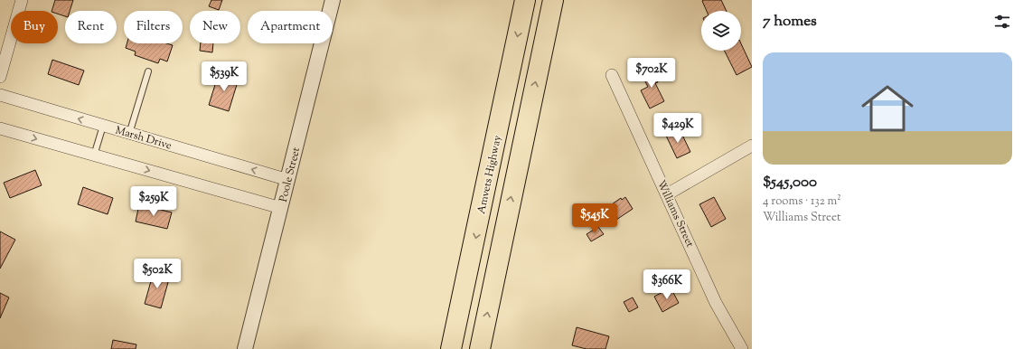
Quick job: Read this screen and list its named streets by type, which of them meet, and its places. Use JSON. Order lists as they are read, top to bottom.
{
  "streets": {
    "highway": ["Amvets Highway"],
    "street": ["Marsh Drive", "Poole Street", "Williams Street"]
  },
  "crossings": [
    ["Marsh Drive", "Poole Street"]
  ],
  "page": {
    "heading": "7 homes",
    "chip": [
      "Buy",
      "Rent",
      "Filters",
      "New",
      "Apartment"
    ],
    "list": [
      {
        "name": "$545,000",
        "note": "4 rooms · 132 m² · Williams Street"
      }
    ],
    "price": [
      "$702K",
      "$539K",
      "$429K",
      "$259K",
      "$545K",
      "$502K",
      "$366K"
    ]
  }
}
